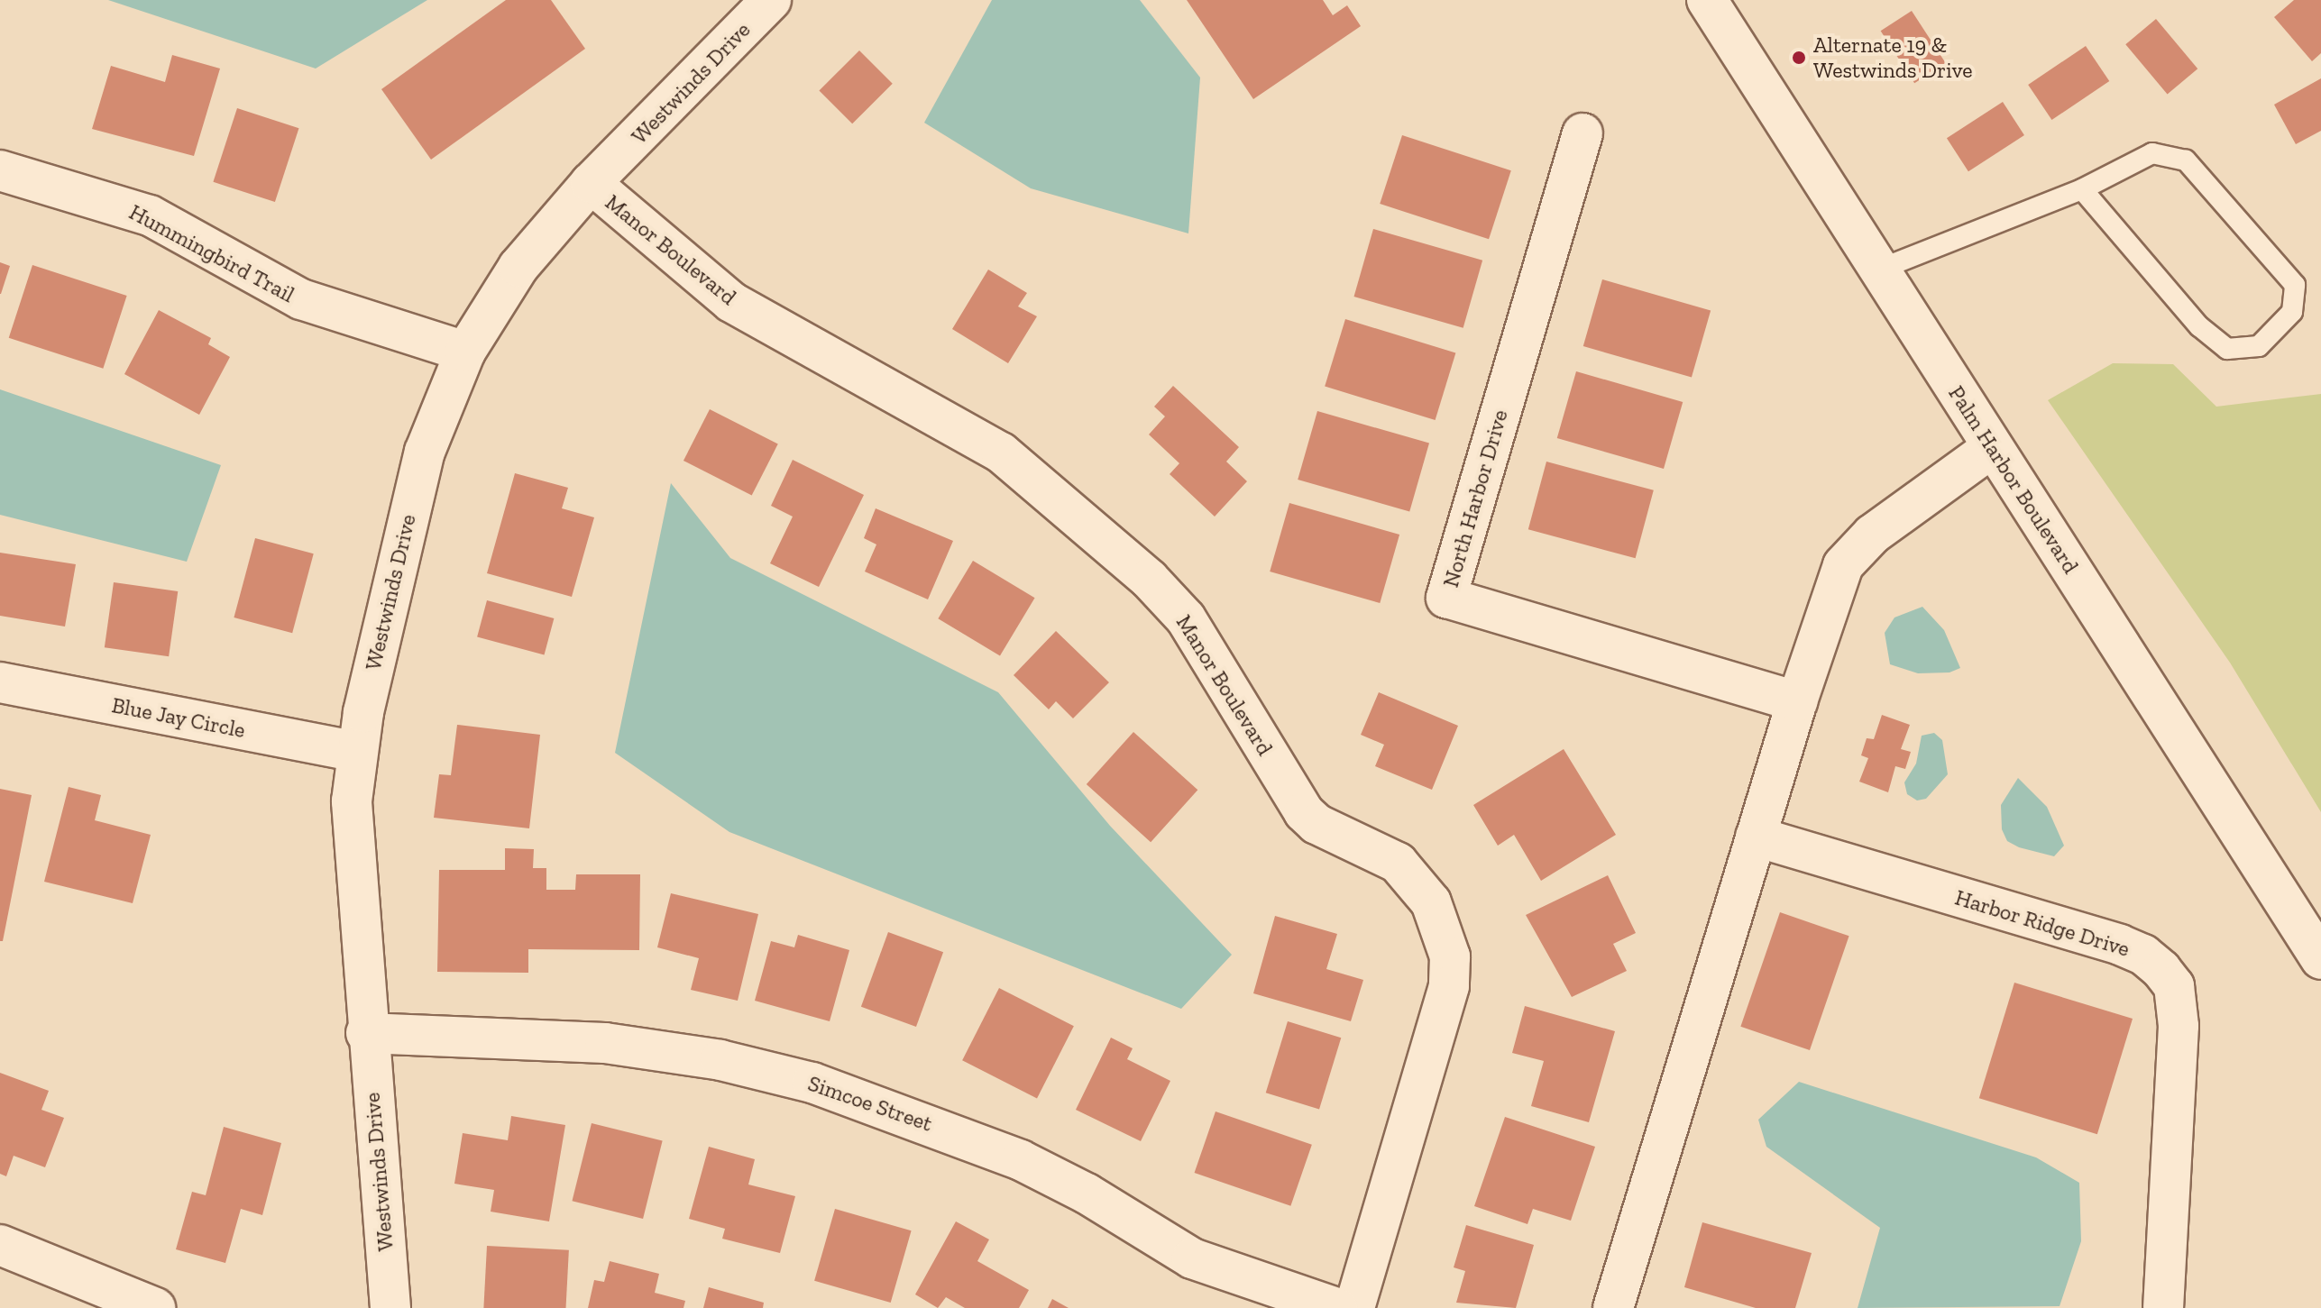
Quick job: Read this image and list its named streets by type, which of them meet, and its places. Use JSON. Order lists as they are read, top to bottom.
{
  "streets": {
    "street": [
      "Westwinds Drive",
      "Manor Boulevard",
      "Hummingbird Trail",
      "Palm Harbor Boulevard",
      "North Harbor Drive",
      "Blue Jay Circle",
      "Harbor Ridge Drive",
      "Simcoe Street"
    ]
  },
  "crossings": [
    ["Westwinds Drive", "Manor Boulevard"],
    ["Westwinds Drive", "Hummingbird Trail"],
    ["Westwinds Drive", "Blue Jay Circle"],
    ["Westwinds Drive", "Simcoe Street"]
  ],
  "places": ["Alternate 19 & Westwinds Drive"]
}
